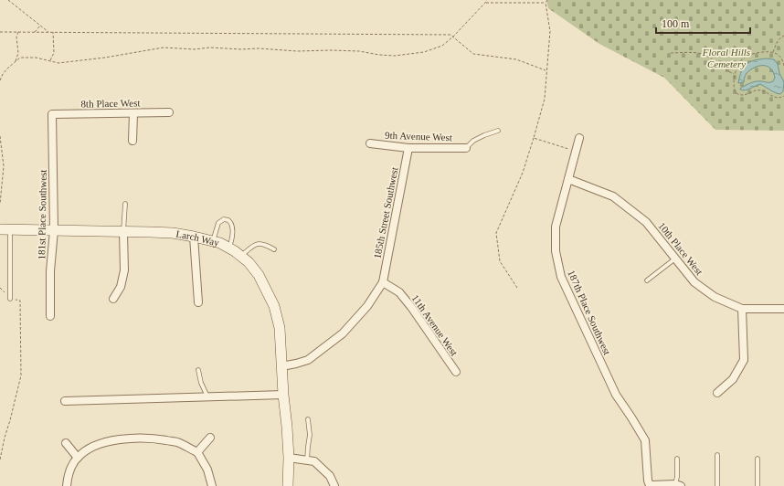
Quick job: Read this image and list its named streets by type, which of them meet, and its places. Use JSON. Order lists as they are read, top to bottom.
{
  "streets": {
    "main road": ["Larch Way"],
    "street": [
      "8th Place West",
      "9th Avenue West",
      "185th Street Southwest",
      "181st Place Southwest",
      "10th Place West",
      "187th Place Southwest",
      "11th Avenue West"
    ]
  },
  "crossings": [
    ["8th Place West", "181st Place Southwest"],
    ["9th Avenue West", "185th Street Southwest"],
    ["185th Street Southwest", "11th Avenue West"],
    ["181st Place Southwest", "Larch Way"],
    ["10th Place West", "187th Place Southwest"]
  ],
  "parks": ["Floral Hills Cemetery"],
  "scale_bar": "100 m"
}
